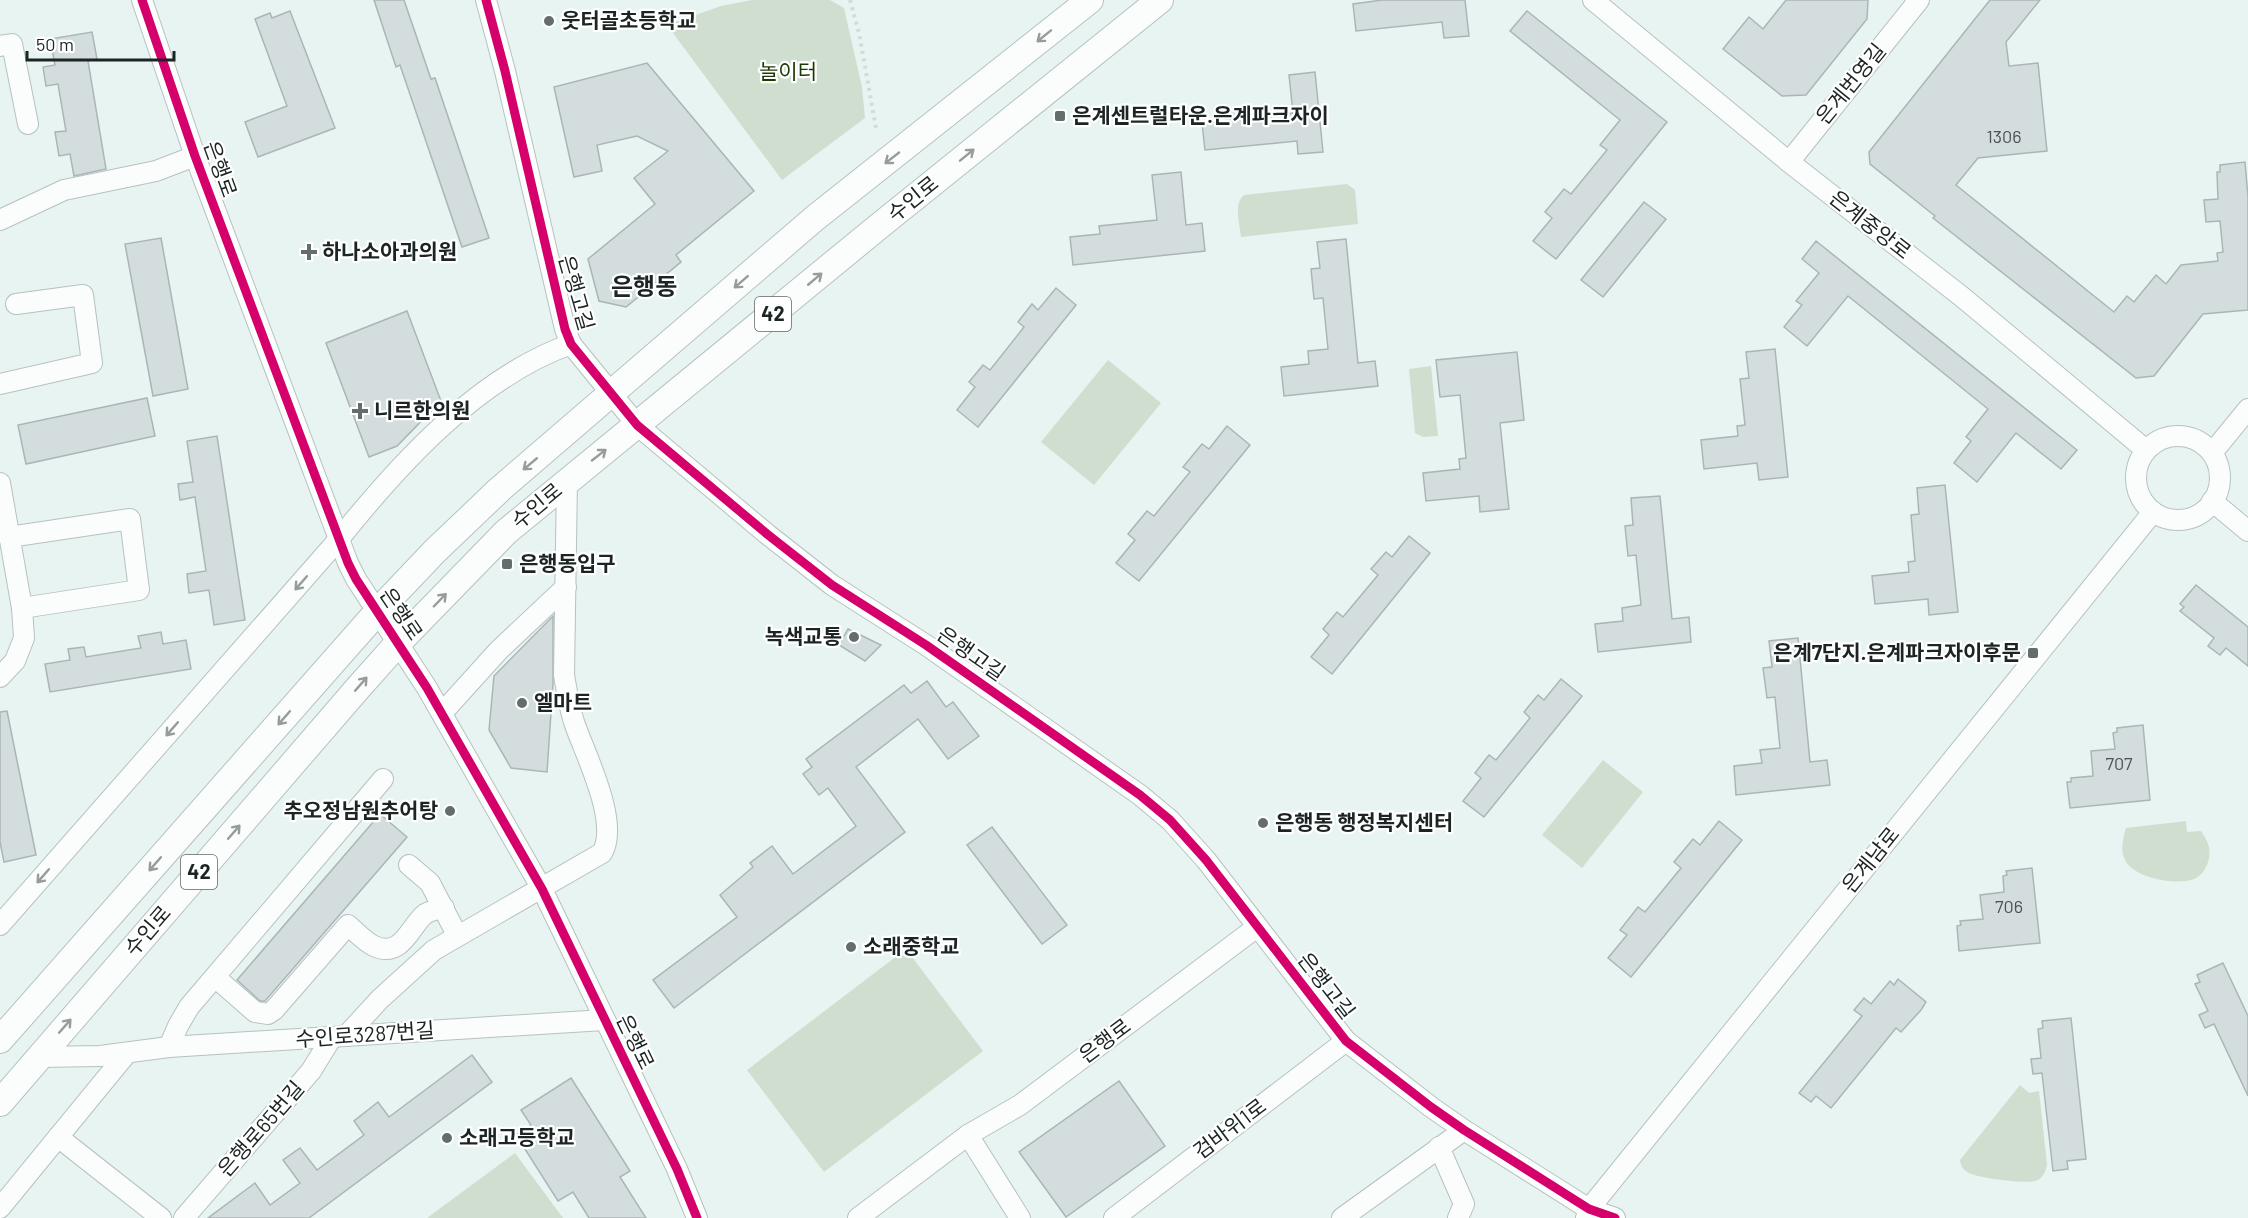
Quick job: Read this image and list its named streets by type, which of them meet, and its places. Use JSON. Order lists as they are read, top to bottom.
{
  "streets": {
    "main road": ["수인로", "42"],
    "street": [
      "은계번영길",
      "은행로",
      "은계중앙로",
      "은행고길",
      "은계남로",
      "수인로3287번길",
      "은행로65번길",
      "검바위1로"
    ]
  },
  "crossings": [
    ["은계번영길", "은계중앙로"],
    ["은행로", "수인로"],
    ["은행로", "은행고길"],
    ["은행로", "수인로3287번길"],
    ["은행로", "은행로65번길"],
    ["수인로", "은행고길"],
    ["수인로", "수인로3287번길"],
    ["은계중앙로", "은계남로"],
    ["은행고길", "은계남로"],
    ["은행고길", "검바위1로"],
    ["수인로3287번길", "은행로65번길"]
  ],
  "districts": ["은행동"],
  "parks": ["놀이터"],
  "places": {
    "other": [
      "웃터골초등학교",
      "녹색교통",
      "엘마트",
      "추오정남원추어탕",
      "은행동 행정복지센터",
      "소래중학교",
      "소래고등학교"
    ],
    "transit": ["은계센트럴타운.은계파크자이", "은행동입구", "은계7단지.은계파크자이후문"],
    "health": ["하나소아과의원", "니르한의원"]
  },
  "house_numbers": ["1306", "707", "706"],
  "scale_bar": "50 m"
}
